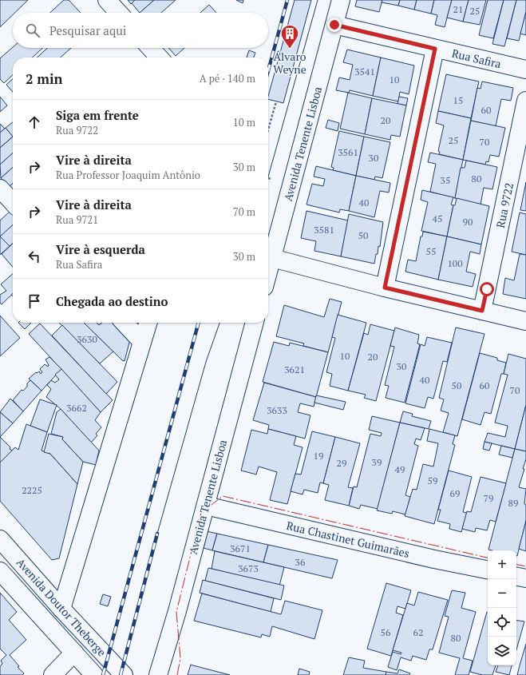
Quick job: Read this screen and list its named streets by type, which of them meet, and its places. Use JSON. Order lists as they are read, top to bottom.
{
  "streets": {
    "street": [
      "Rua Safira",
      "Avenida Tenente Lisboa",
      "Rua 9722",
      "Rua Chastinet Guimarães",
      "Avenida Doutor Theberge"
    ]
  },
  "crossings": [
    ["Rua Safira", "Avenida Tenente Lisboa"],
    ["Avenida Tenente Lisboa", "Rua Chastinet Guimarães"]
  ],
  "places": {
    "building": ["Álvaro Weyne"]
  },
  "house_numbers": [
    "21",
    "25",
    "3541",
    "10",
    "15",
    "60",
    "20",
    "25",
    "70",
    "3561",
    "30",
    "80",
    "35",
    "40",
    "45",
    "90",
    "3581",
    "50",
    "55",
    "100",
    "3630",
    "10",
    "20",
    "30",
    "3621",
    "40",
    "50",
    "60",
    "70",
    "3662",
    "3633",
    "19",
    "39",
    "29",
    "49",
    "59",
    "2225",
    "69",
    "79",
    "89",
    "3671",
    "36",
    "3673",
    "56",
    "62",
    "80"
  ],
  "page": {
    "search": "Pesquisar aqui",
    "heading": ["2 min", "A pé · 140 m"],
    "list": [
      ["Siga em frente", "Rua 9722", "10 m"],
      ["Vire à direita", "Rua Professor Joaquim Antônio", "30 m"],
      ["Vire à direita", "Rua 9721", "70 m"],
      ["Vire à esquerda", "Rua Safira", "30 m"],
      "Chegada ao destino"
    ],
    "map_buttons": ["+", "−"]
  }
}
